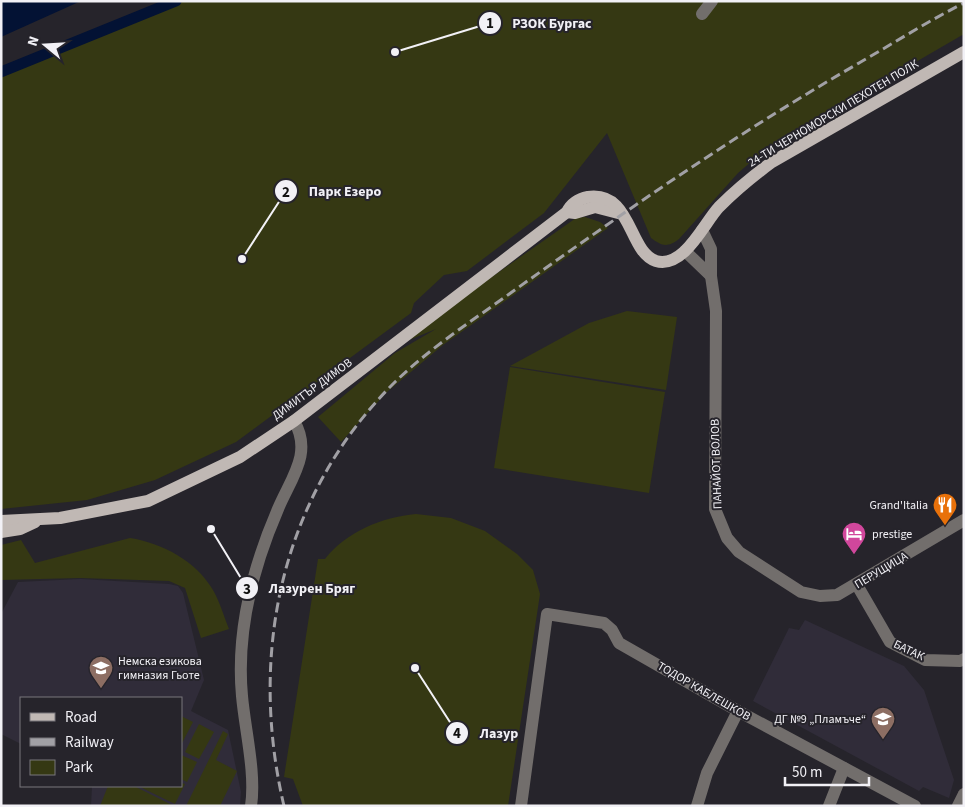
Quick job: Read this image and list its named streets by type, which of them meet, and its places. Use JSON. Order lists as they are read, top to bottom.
{
  "streets": {
    "main road": ["24-ТИ ЧЕРНОМОРСКИ ПЕХОТЕН ПОЛК", "ДИМИТЪР ДИМОВ"],
    "street": [
      "ПАНАЙОТ ВОЛОВ",
      "ПЕРУЩИЦА",
      "БАТАК",
      "ТОДОР КАБЛЕШКОВ"
    ]
  },
  "crossings": [
    ["24-ТИ ЧЕРНОМОРСКИ ПЕХОТЕН ПОЛК", "ДИМИТЪР ДИМОВ"],
    ["24-ТИ ЧЕРНОМОРСКИ ПЕХОТЕН ПОЛК", "ПАНАЙОТ ВОЛОВ"],
    ["ПАНАЙОТ ВОЛОВ", "ПЕРУЩИЦА"],
    ["ПЕРУЩИЦА", "БАТАК"]
  ],
  "places": {
    "other": [
      "РЗОК Бургас",
      "Парк Езеро",
      "Лазурен Бряг",
      "Лазур"
    ],
    "restaurant": ["Grand'Italia"],
    "hotel": ["prestige"],
    "school or university": ["Немска езикова гимназия Гьоте", "ДГ №9 „Пламъче“"]
  },
  "legend": ["Road", "Railway", "Park"],
  "scale_bar": "50 m",
  "north": "left"
}
